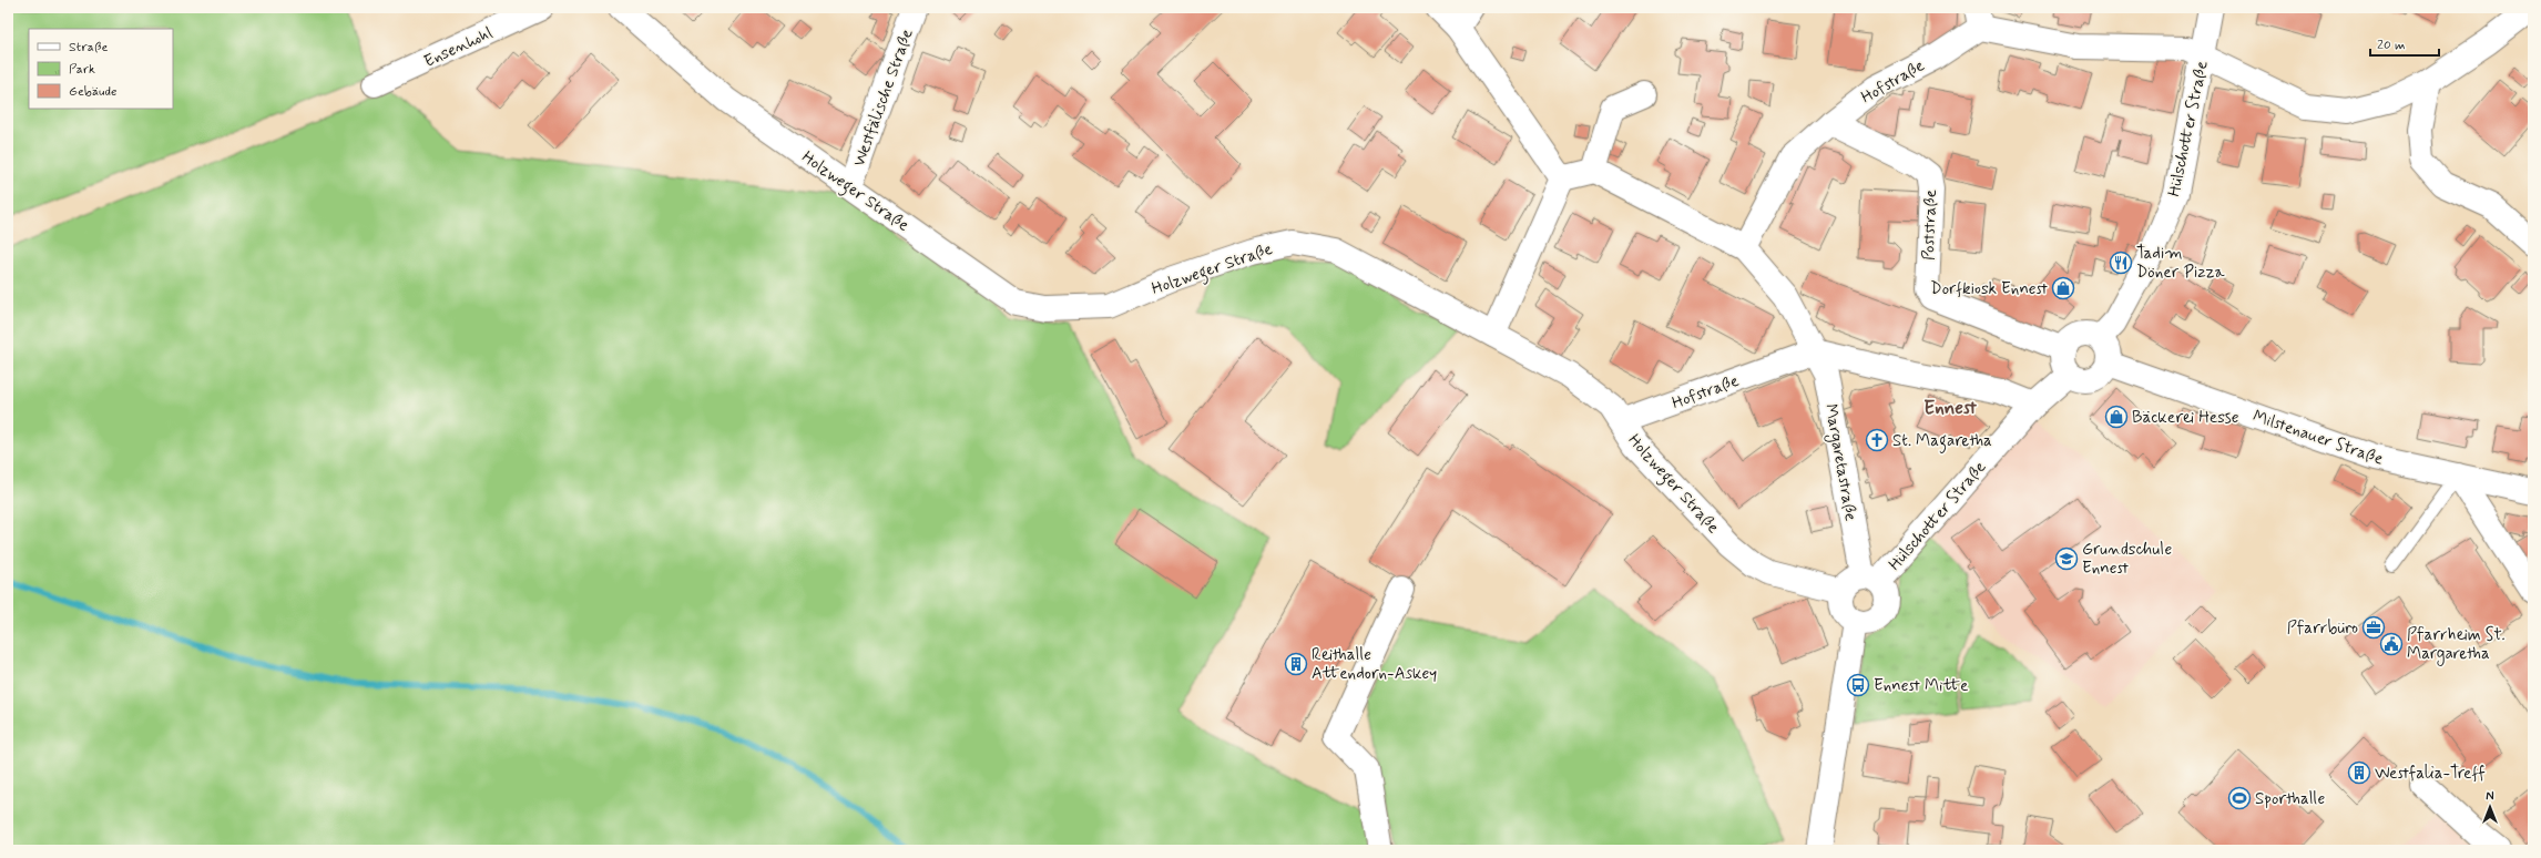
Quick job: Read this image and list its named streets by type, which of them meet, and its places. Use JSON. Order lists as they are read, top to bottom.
{
  "streets": {
    "street": [
      "Ensenhohl",
      "Hofstraße",
      "Westfälische Straße",
      "Hülschotter Straße",
      "Holzweger Straße",
      "Poststraße",
      "Milstenauer Straße",
      "Margaretastraße"
    ]
  },
  "crossings": [
    ["Hofstraße", "Hülschotter Straße"],
    ["Hofstraße", "Holzweger Straße"],
    ["Hofstraße", "Poststraße"],
    ["Hofstraße", "Margaretastraße"],
    ["Westfälische Straße", "Holzweger Straße"],
    ["Hülschotter Straße", "Holzweger Straße"],
    ["Hülschotter Straße", "Poststraße"],
    ["Hülschotter Straße", "Milstenauer Straße"],
    ["Hülschotter Straße", "Margaretastraße"],
    ["Holzweger Straße", "Margaretastraße"],
    ["Poststraße", "Milstenauer Straße"]
  ],
  "districts": ["Ennest"],
  "places": {
    "restaurant": ["Tadim Döner Pizza"],
    "shop": ["Dorfkiosk Ennest", "Bäckerei Hesse"],
    "church": ["St. Magaretha"],
    "school or university": ["Grundschule Ennest"],
    "office": ["Pfarrbüro"],
    "public building": ["Pfarrheim St. Margaretha"],
    "building": ["Reithalle Attendorn-Askey", "Westfalia-Treff"],
    "bus stop": ["Ennest Mitte"],
    "sports": ["Sporthalle"]
  },
  "legend": ["Straße", "Park", "Gebäude"],
  "scale_bar": "20 m",
  "north": "top"
}
